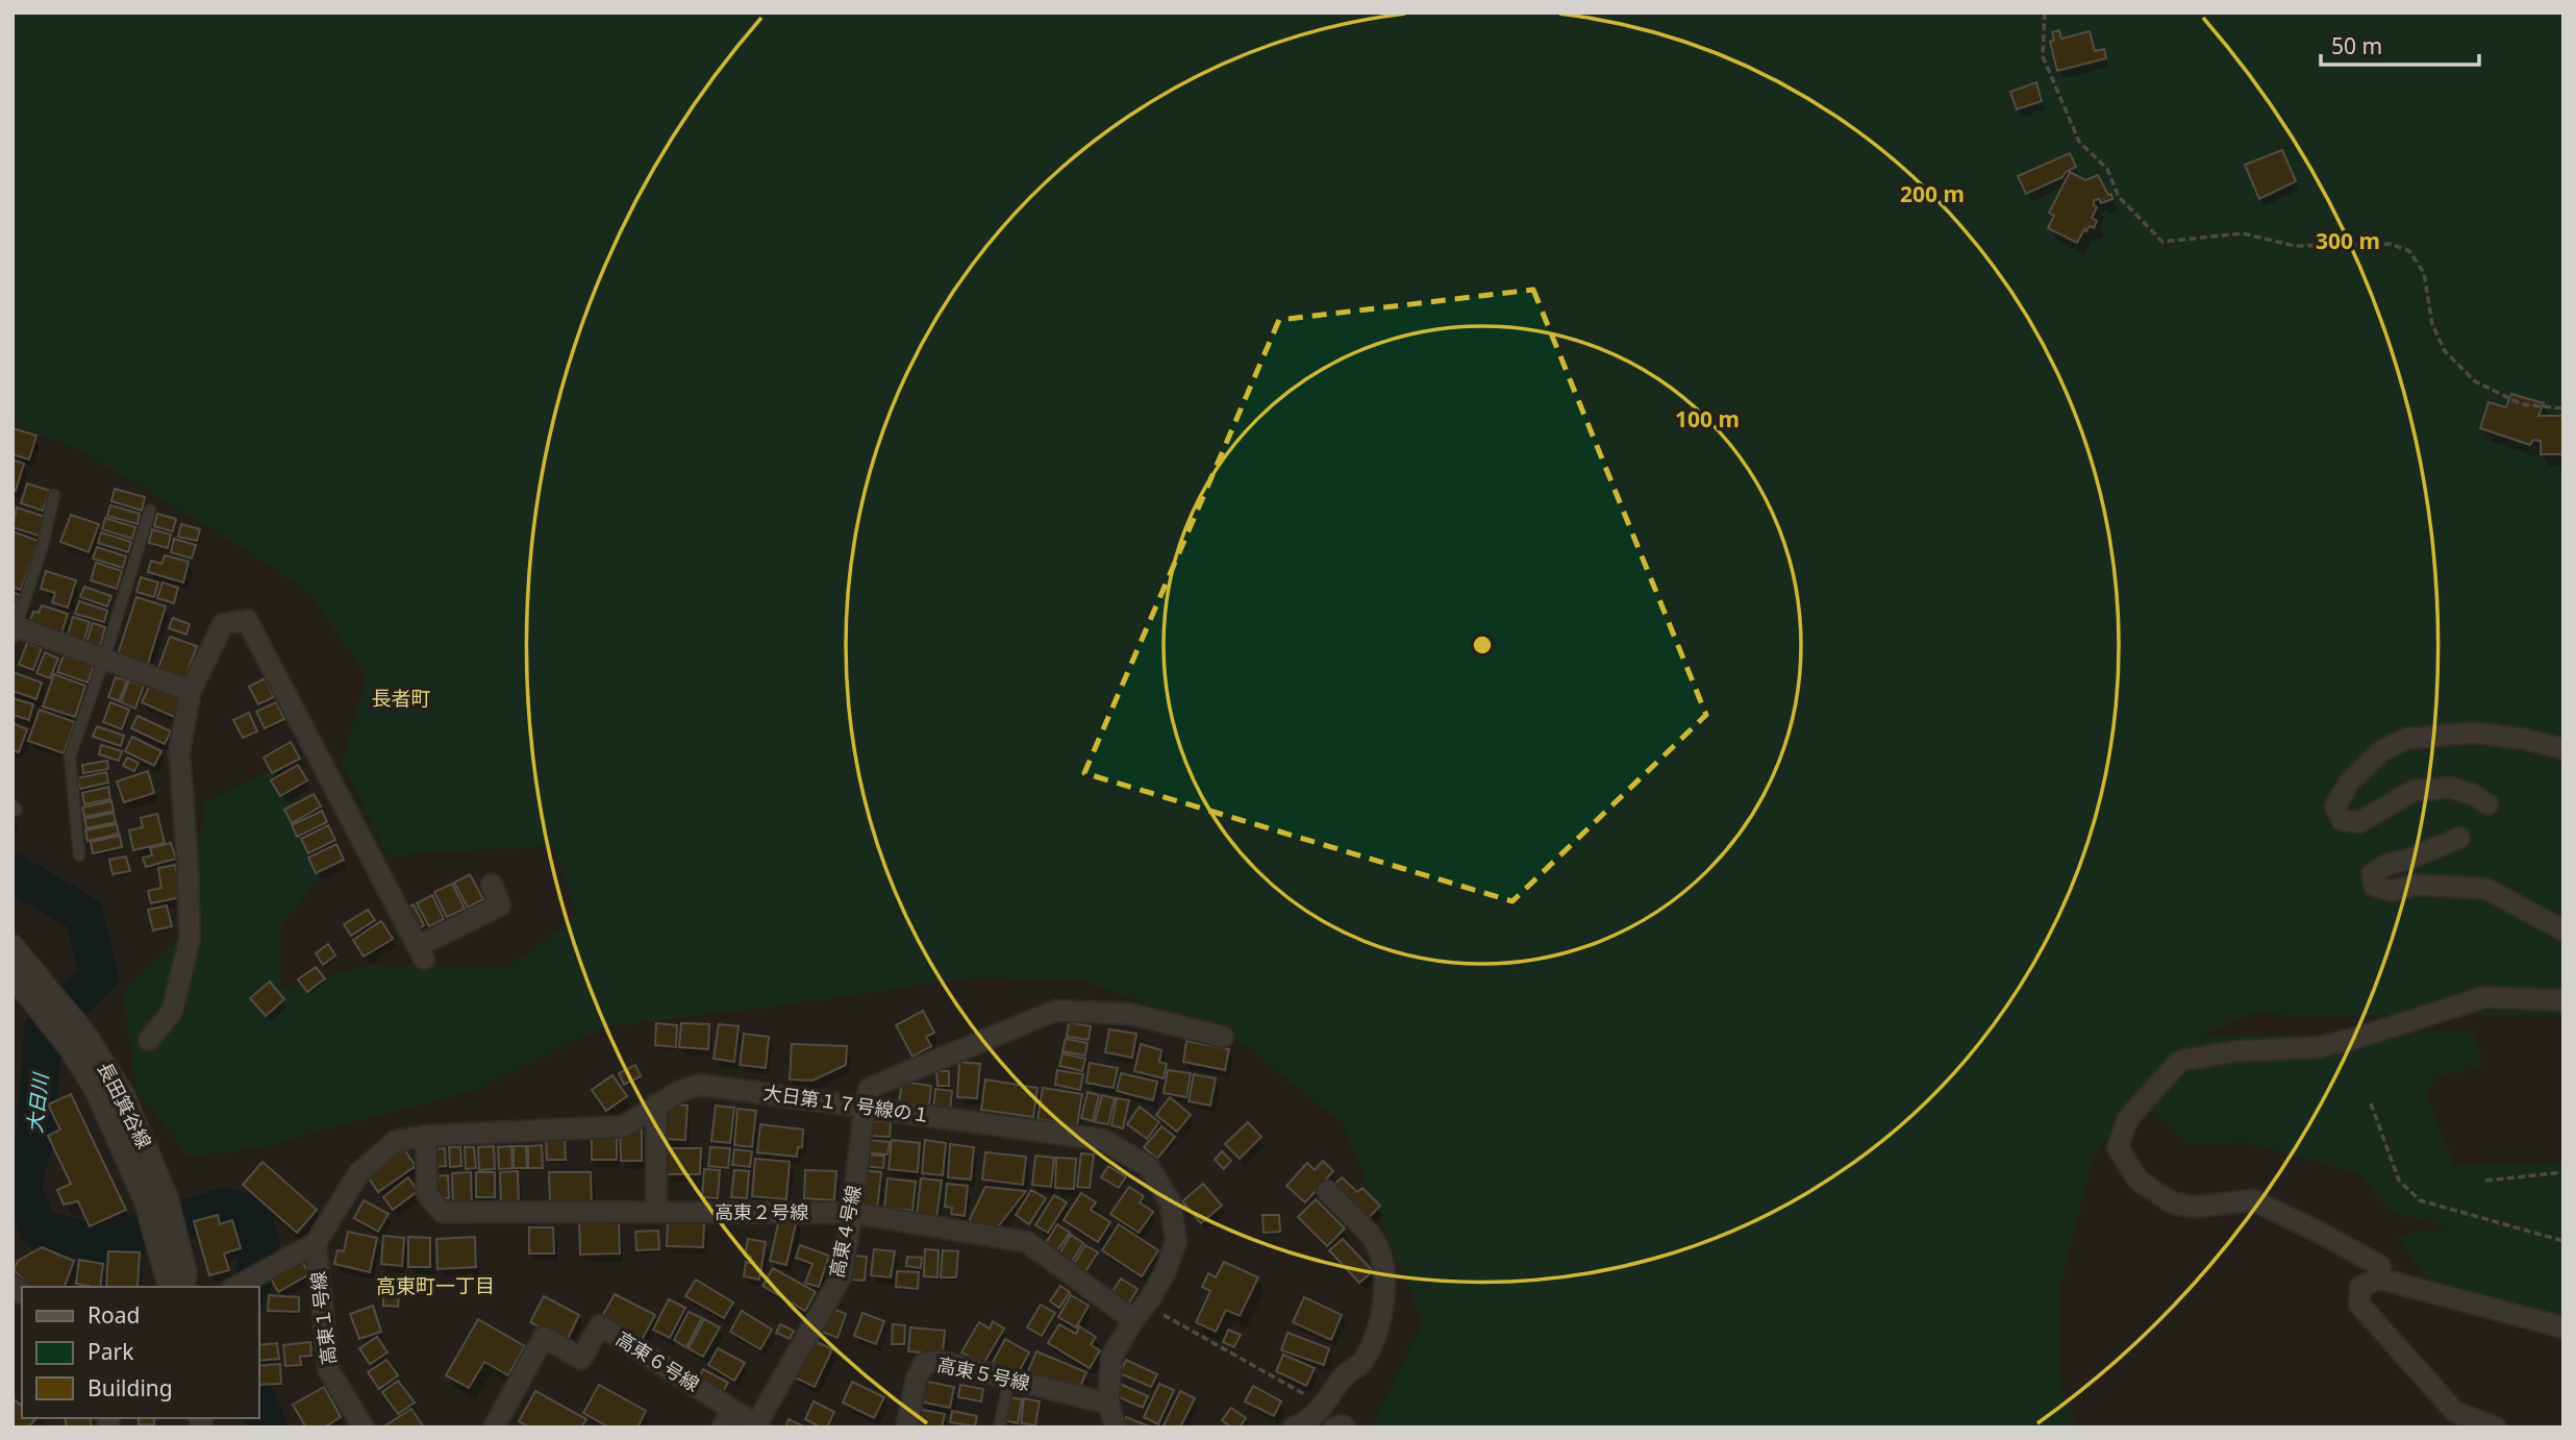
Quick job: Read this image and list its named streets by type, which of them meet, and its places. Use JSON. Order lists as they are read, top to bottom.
{
  "streets": {
    "street": [
      "大日第１７号線の１",
      "長田箕谷線",
      "高東２号線",
      "高東４号線",
      "高東１号線",
      "高東６号線",
      "高東５号線"
    ]
  },
  "crossings": [
    ["大日第１７号線の１", "高東２号線"],
    ["大日第１７号線の１", "高東４号線"],
    ["大日第１７号線の１", "高東１号線"],
    ["大日第１７号線の１", "高東５号線"],
    ["高東２号線", "高東４号線"],
    ["高東４号線", "高東６号線"]
  ],
  "districts": ["長者町", "高東町一丁目"],
  "water": ["大日川"],
  "legend": ["Road", "Park", "Building"],
  "scale_bar": "50 m",
  "rings": ["200 m", "300 m", "100 m"]
}
